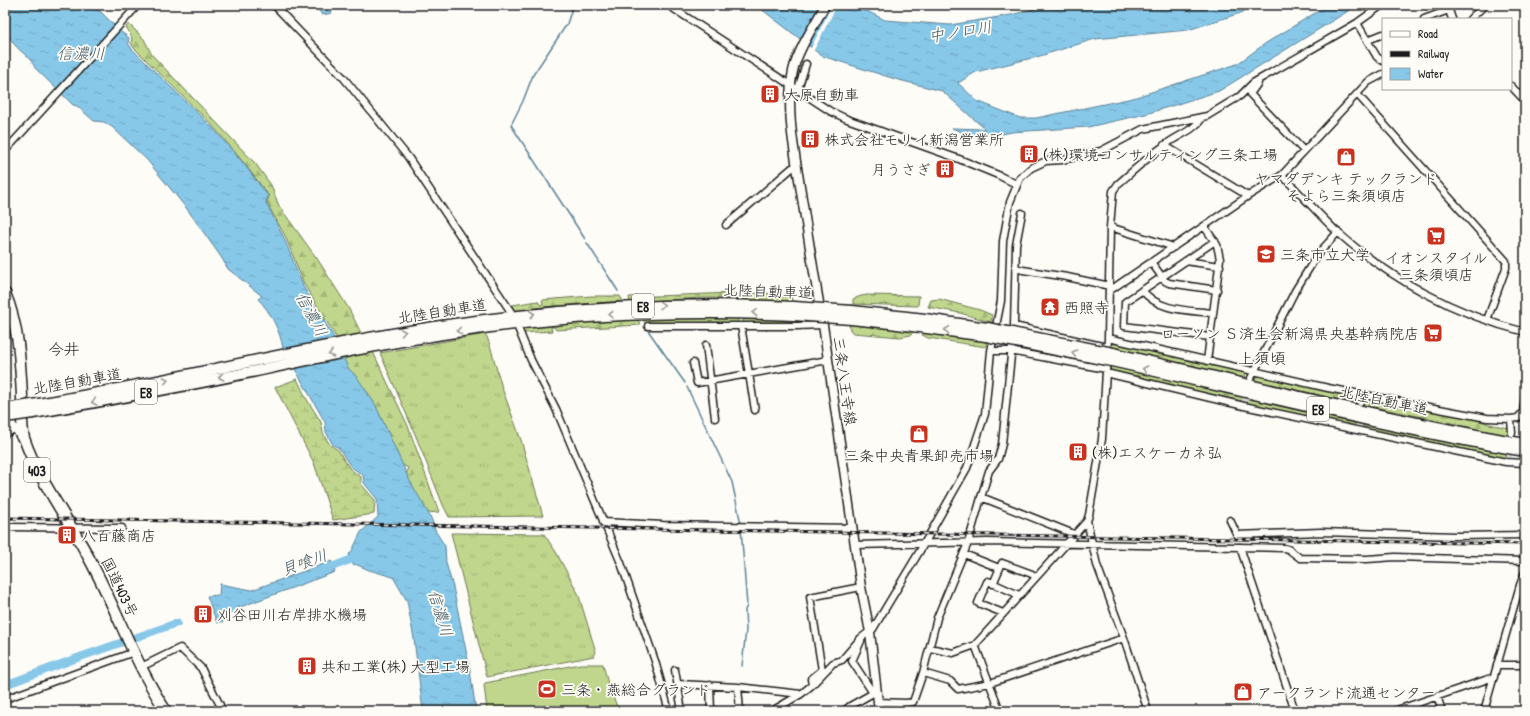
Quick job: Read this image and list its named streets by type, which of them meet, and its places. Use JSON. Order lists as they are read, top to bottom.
{
  "streets": {
    "highway": [
      "北陸自動車道",
      "E8",
      "403",
      "国道403号"
    ],
    "main road": ["三条八王寺線"]
  },
  "districts": ["今井", "上須頃"],
  "water": ["中ノ口川", "信濃川", "貝喰川"],
  "places": {
    "building": [
      "大原自動車",
      "株式会社モリイ新潟営業所",
      "(株)環境コンサルティング三条工場",
      "月うさぎ",
      "(株)エスケーカネ弘",
      "八百藤商店",
      "刈谷田川右岸排水機場",
      "共和工業(株) 大型工場"
    ],
    "shop": ["ヤマダデンキ テックランド そよら三条須頃店", "三条中央青果卸売市場", "アークランド流通センター"],
    "supermarket": ["イオンスタイル 三条須頃店", "ローソン Ｓ済生会新潟県央基幹病院店"],
    "school or university": ["三条市立大学"],
    "temple": ["西照寺"],
    "sports": ["三条・燕総合グランド"]
  },
  "legend": ["Road", "Railway", "Water"]
}
